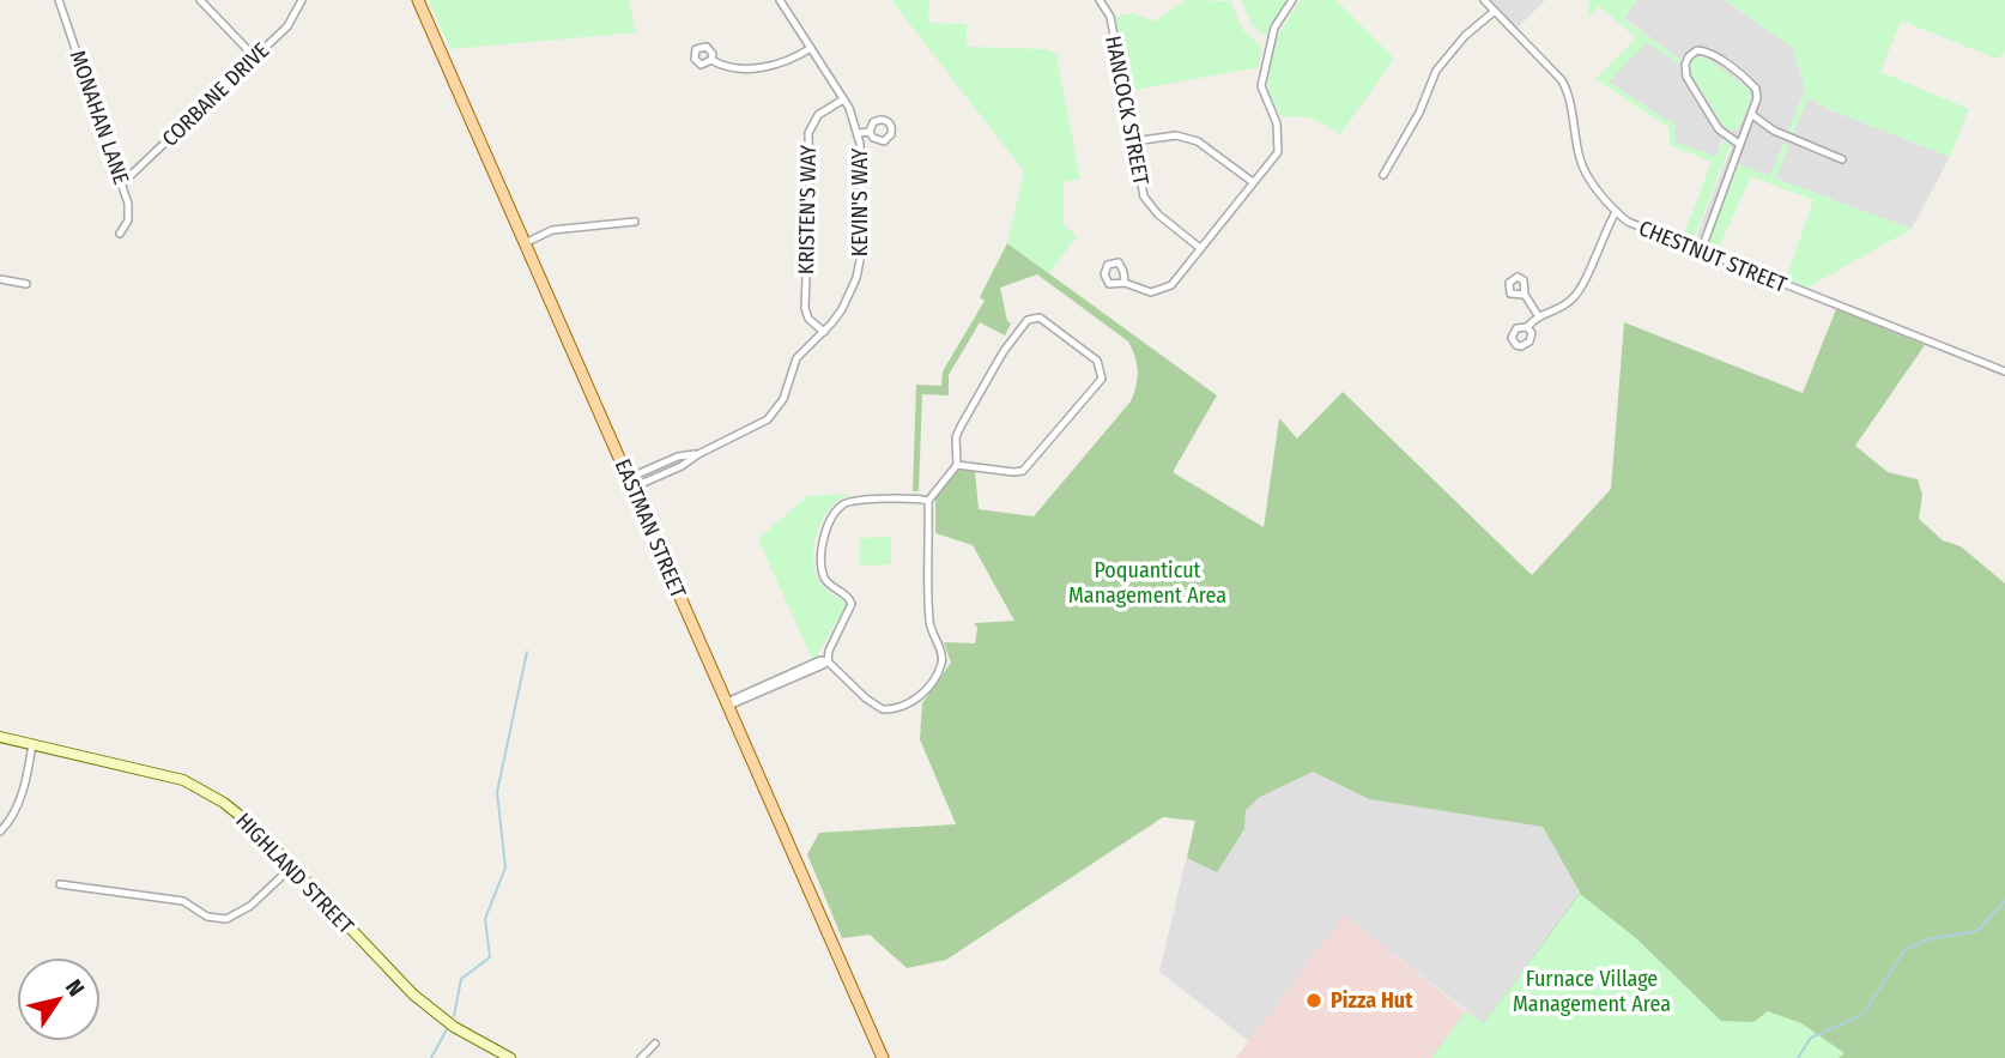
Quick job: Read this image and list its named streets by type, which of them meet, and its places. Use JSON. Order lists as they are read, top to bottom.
{
  "streets": {
    "main road": ["EASTMAN STREET"],
    "street": [
      "CORBANE DRIVE",
      "HANCOCK STREET",
      "MONAHAN LANE",
      "KEVIN'S WAY",
      "KRISTEN'S WAY",
      "CHESTNUT STREET",
      "HIGHLAND STREET"
    ]
  },
  "crossings": [
    ["CORBANE DRIVE", "MONAHAN LANE"],
    ["KEVIN'S WAY", "KRISTEN'S WAY"],
    ["KEVIN'S WAY", "EASTMAN STREET"]
  ],
  "parks": ["Poquanticut Management Area", "Furnace Village Management Area"],
  "places": ["Pizza Hut"],
  "north": "top right"
}
